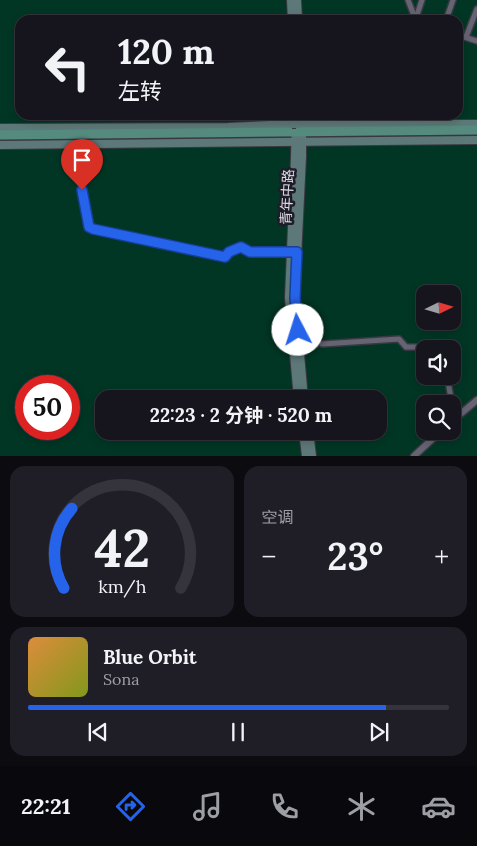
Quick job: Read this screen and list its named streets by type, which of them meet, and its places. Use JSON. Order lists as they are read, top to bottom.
{
  "streets": {
    "main road": ["青年中路"]
  },
  "north": "right",
  "page": {
    "turn": ["120 m", "左转"],
    "limit": "50",
    "trip": "22:23 · 2 分钟 · 520 m",
    "tile": "空调",
    "heat": ["−", "23°", "+"],
    "song": ["Blue Orbit", "Sona"],
    "tabs": "22:21",
    "gauge": ["42", "km/h"]
  }
}
